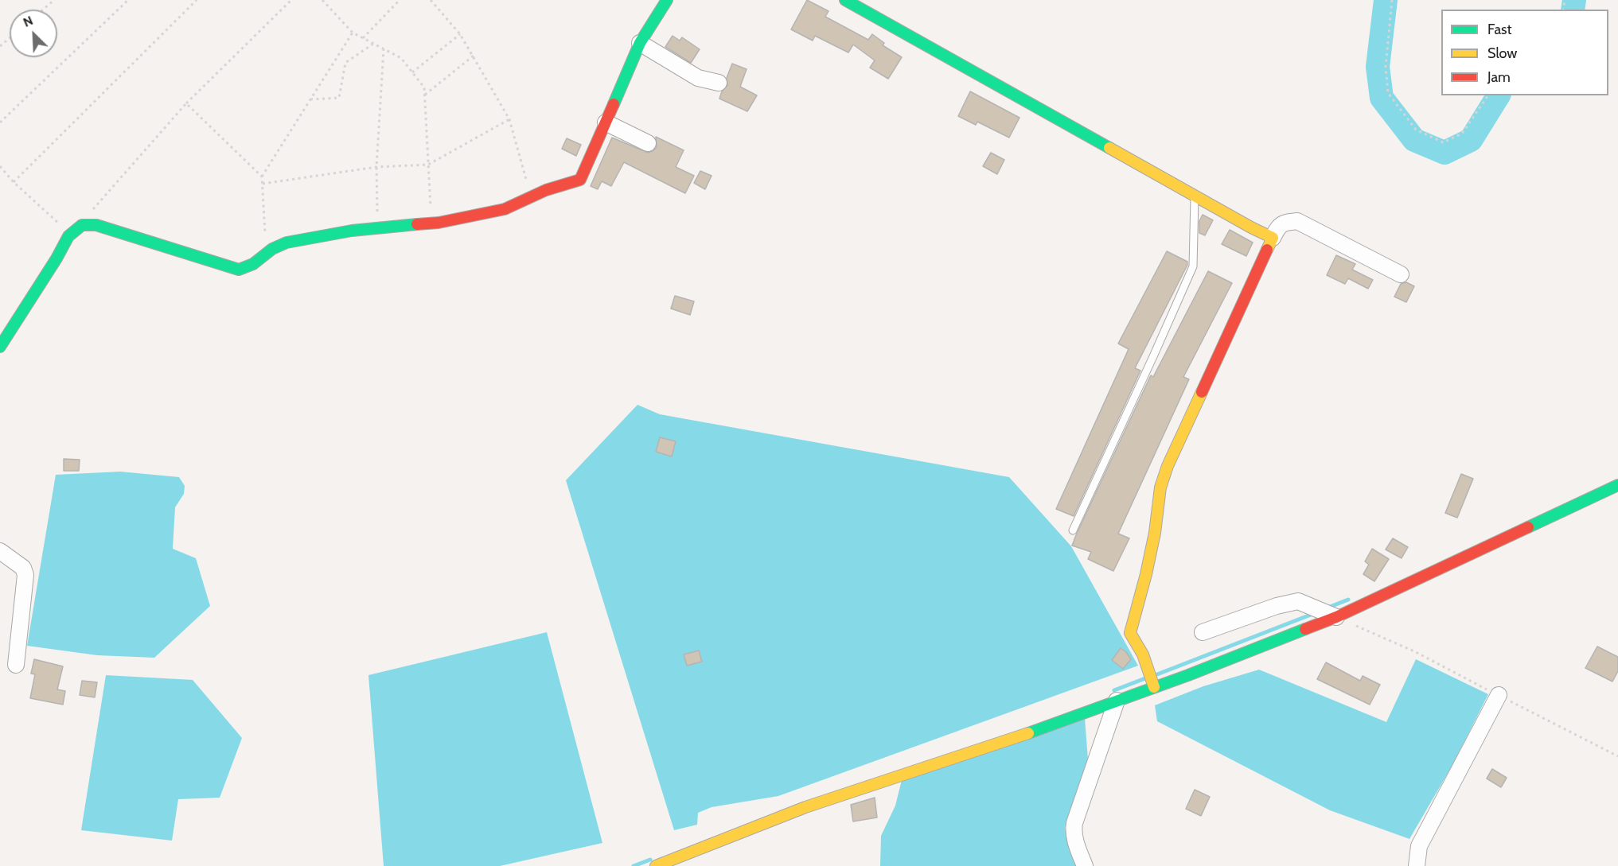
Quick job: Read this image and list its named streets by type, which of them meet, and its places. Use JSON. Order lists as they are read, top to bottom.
{
  "legend": ["Fast", "Slow", "Jam"],
  "north": "top left"
}
